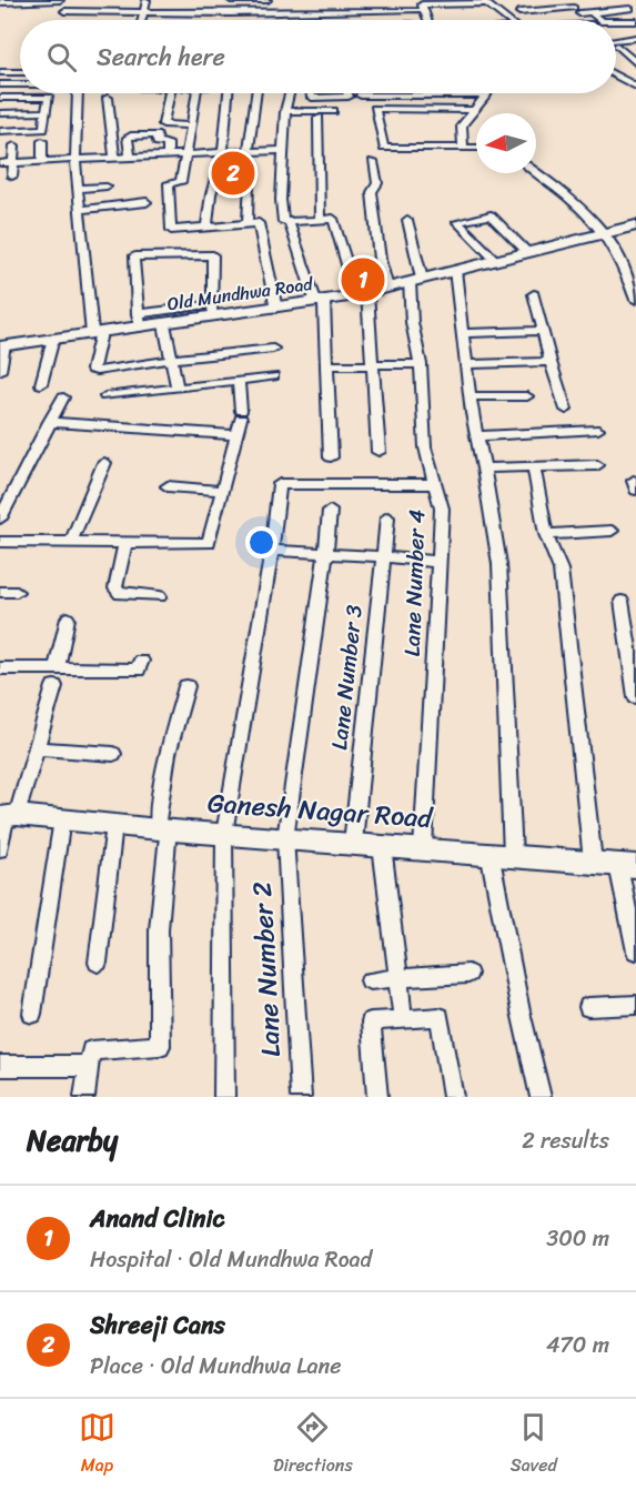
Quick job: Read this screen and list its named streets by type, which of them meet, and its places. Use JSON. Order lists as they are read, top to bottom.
{
  "streets": {
    "street": [
      "Old Mundhwa Road",
      "Lane Number 4",
      "Lane Number 3",
      "Ganesh Nagar Road",
      "Lane Number 2"
    ]
  },
  "crossings": [
    ["Old Mundhwa Road", "Lane Number 4"],
    ["Lane Number 4", "Ganesh Nagar Road"],
    ["Lane Number 3", "Ganesh Nagar Road"],
    ["Ganesh Nagar Road", "Lane Number 2"]
  ],
  "north": "left",
  "page": {
    "search": "Search here",
    "pins": ["2", "1"],
    "heading": ["Nearby", "2 results"],
    "list": [
      {
        "mark": "1",
        "name": "Anand Clinic",
        "note": "Hospital · Old Mundhwa Road",
        "value": "300 m"
      },
      {
        "mark": "2",
        "name": "Shreeji Cans",
        "note": "Place · Old Mundhwa Lane",
        "value": "470 m"
      }
    ],
    "nav": ["Map", "Directions", "Saved"]
  }
}
